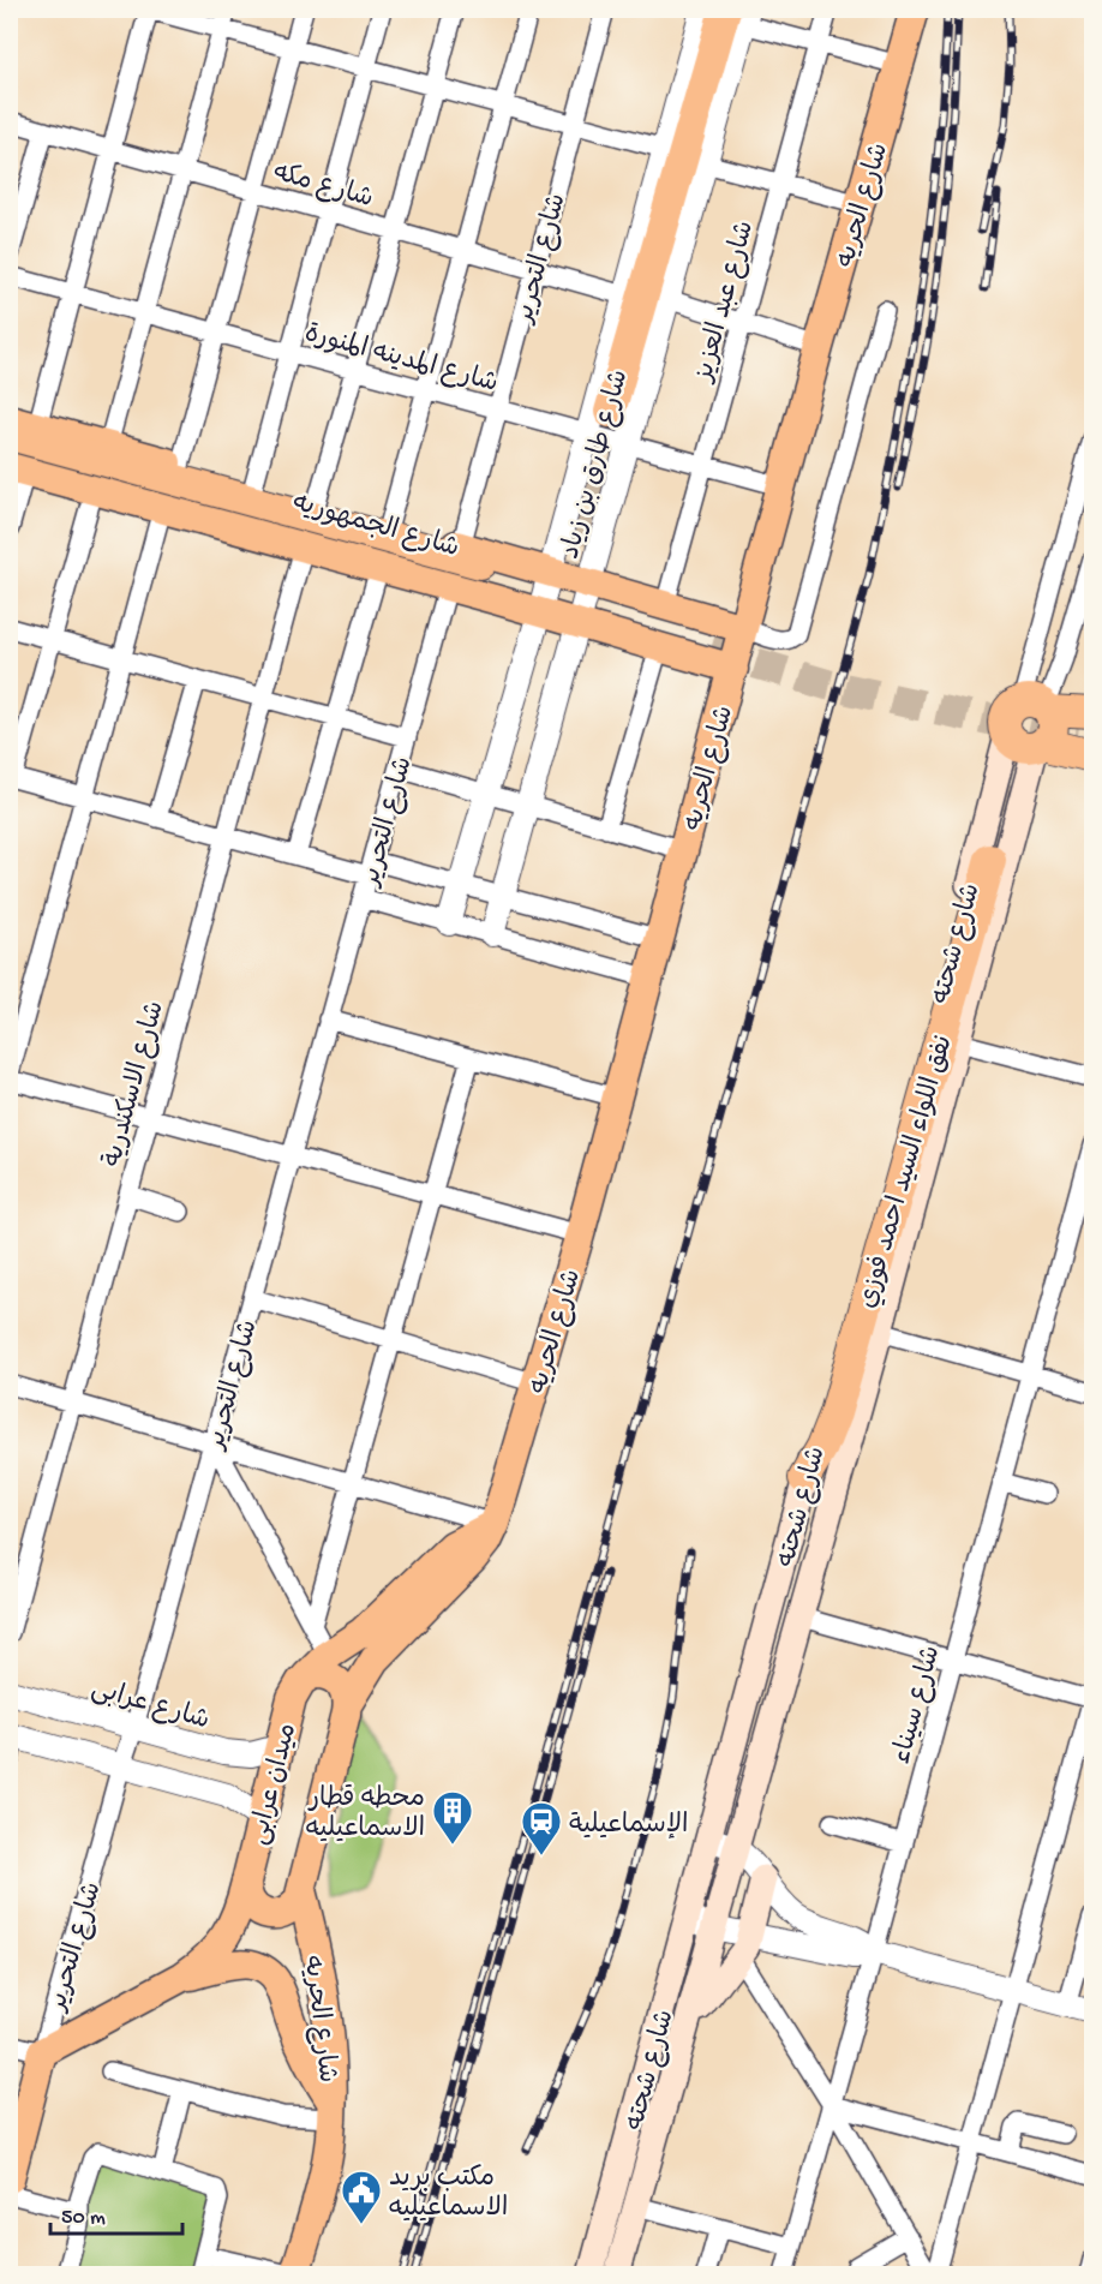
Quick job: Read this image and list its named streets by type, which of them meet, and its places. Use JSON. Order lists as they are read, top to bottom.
{
  "streets": {
    "highway": ["شارع الجمهوريه", "نفق اللواء السيد احمد فوزي"],
    "main road": [
      "شارع الحريه",
      "شارع التحرير",
      "شارع شحته",
      "ميدان عرابى"
    ],
    "street": [
      "شارع مكه",
      "شارع عبد العزيز",
      "شارع المدينه المنورة",
      "شارع طارق بن زياد",
      "شارع الاسكندرية",
      "شارع عرابى",
      "شارع سيناء"
    ]
  },
  "crossings": [
    ["شارع مكه", "شارع التحرير"],
    ["شارع مكه", "شارع طارق بن زياد"],
    ["شارع الحريه", "شارع المدينه المنورة"],
    ["شارع الحريه", "شارع الجمهوريه"],
    ["شارع الحريه", "ميدان عرابى"],
    ["شارع التحرير", "شارع المدينه المنورة"],
    ["شارع التحرير", "شارع الجمهوريه"],
    ["شارع التحرير", "شارع عرابى"],
    ["شارع عبد العزيز", "شارع المدينه المنورة"],
    ["شارع عبد العزيز", "شارع الجمهوريه"],
    ["شارع المدينه المنورة", "شارع طارق بن زياد"],
    ["شارع طارق بن زياد", "شارع الجمهوريه"],
    ["شارع الجمهوريه", "شارع الاسكندرية"],
    ["شارع شحته", "نفق اللواء السيد احمد فوزي"],
    ["شارع عرابى", "ميدان عرابى"]
  ],
  "places": {
    "building": ["محطه قطار الاسماعيليه"],
    "station": ["الإسماعيلية"],
    "public building": ["مكتب بريد الاسماعيليه"]
  },
  "scale_bar": "50 m"
}
